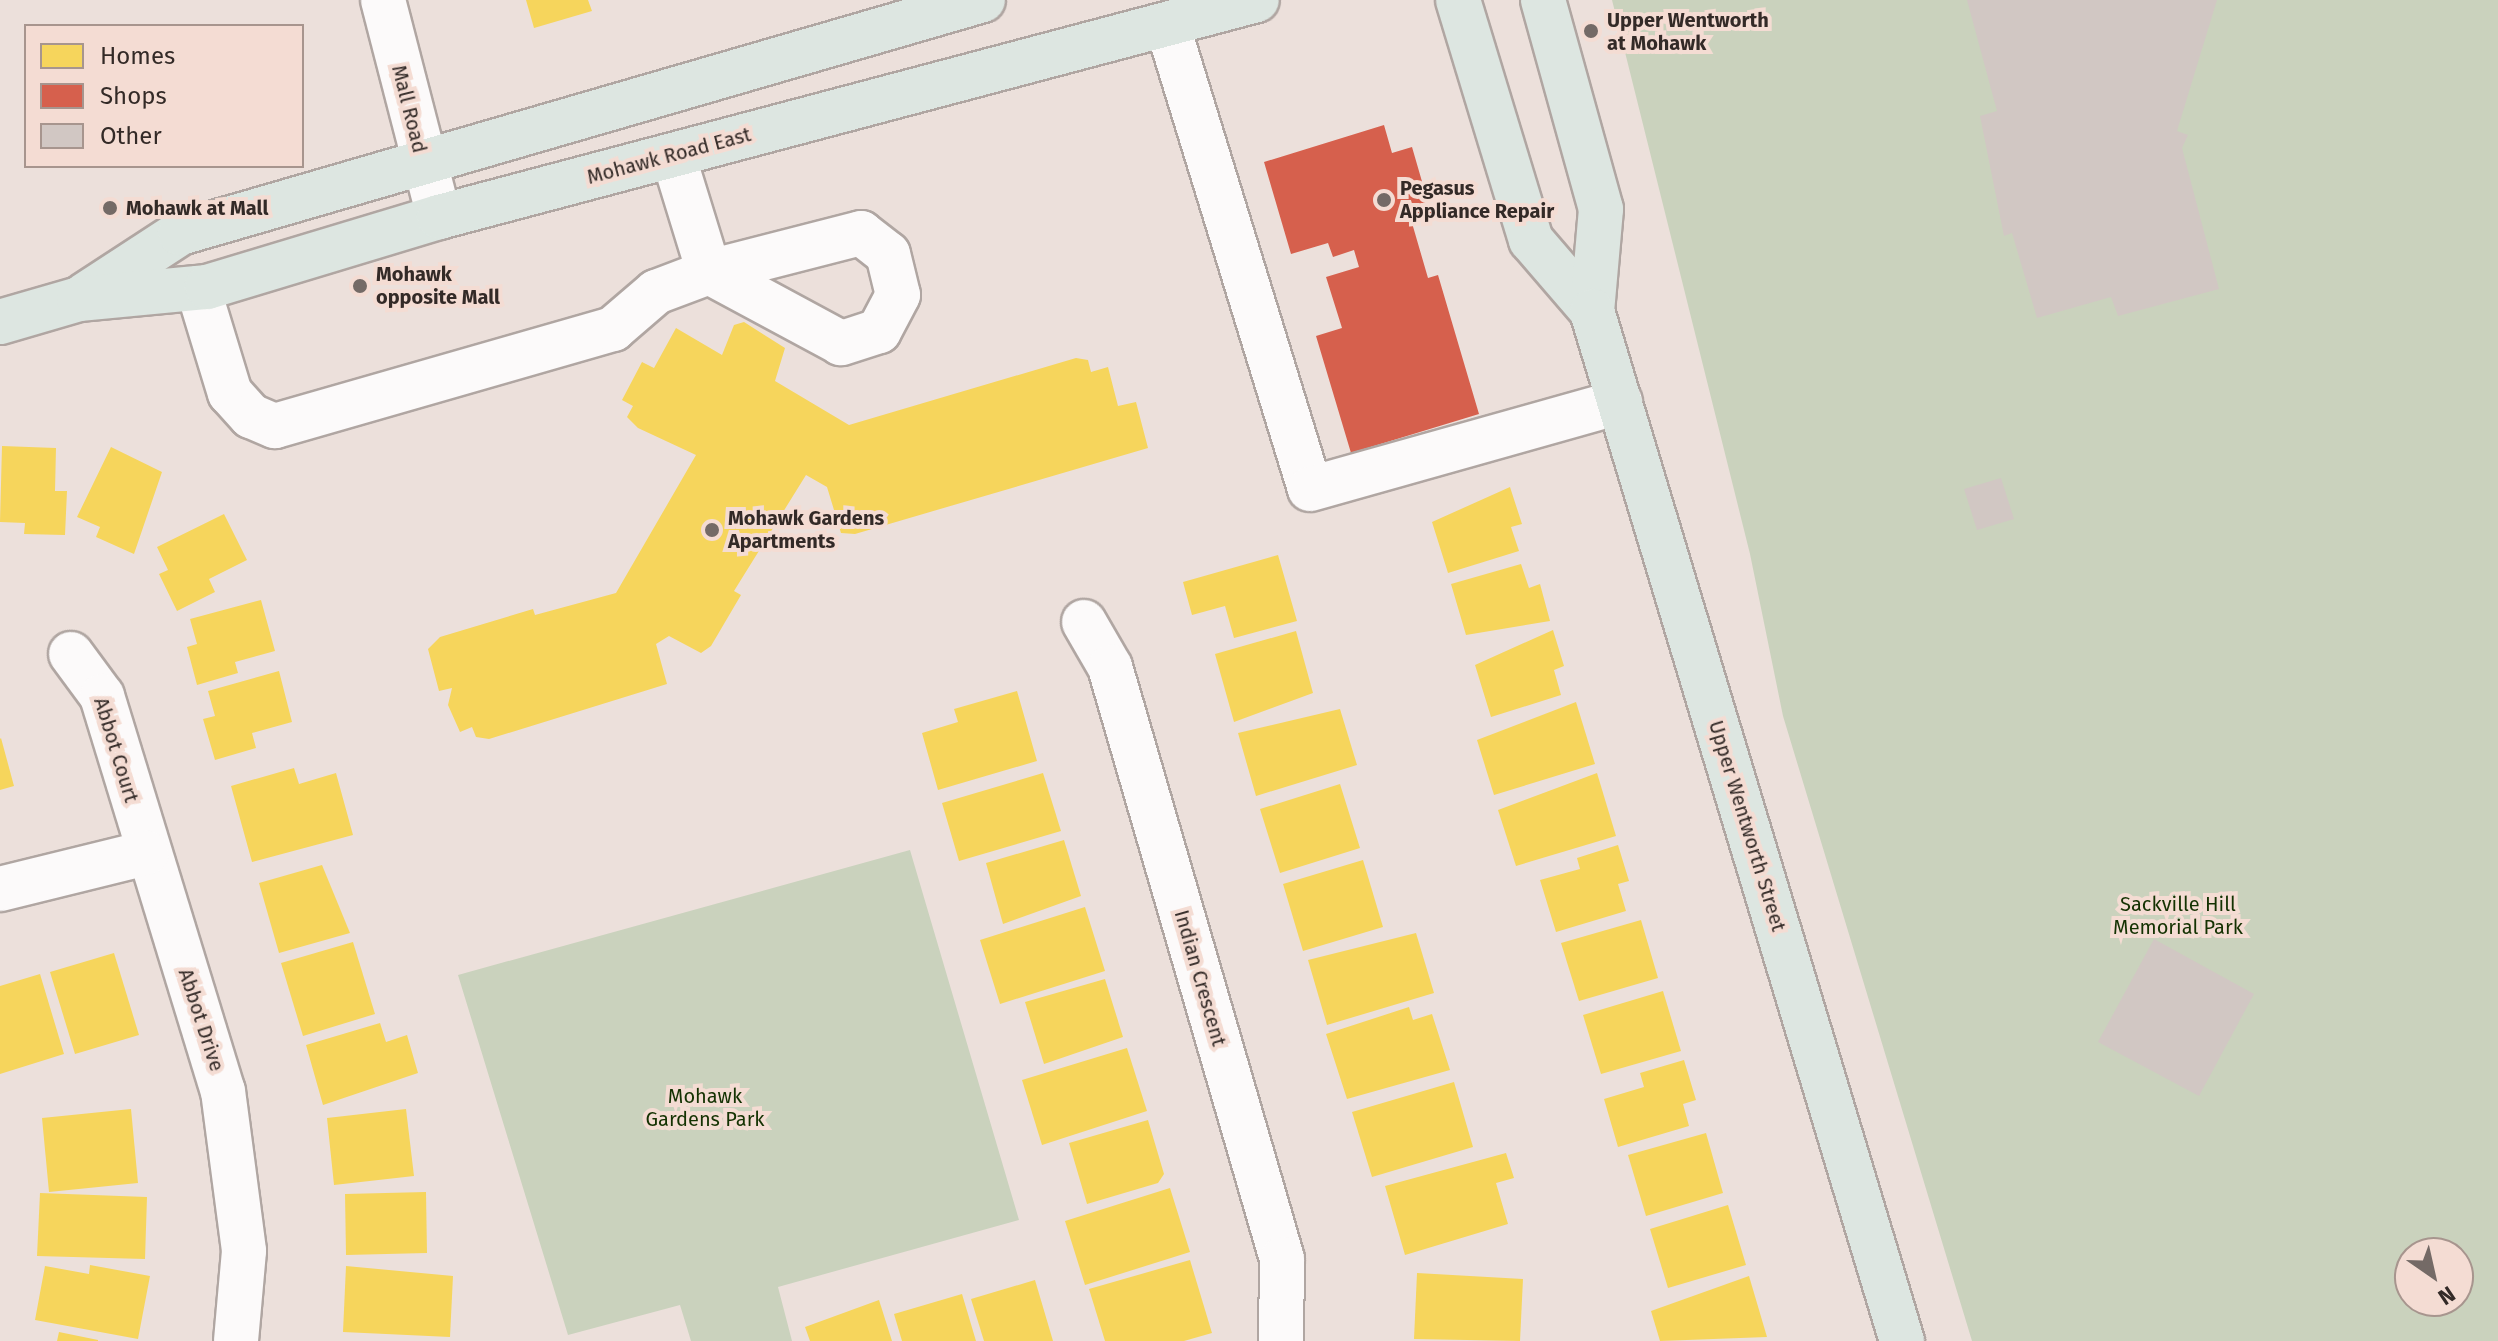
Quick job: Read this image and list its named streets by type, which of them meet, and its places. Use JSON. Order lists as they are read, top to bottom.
{
  "streets": {
    "main road": ["Mohawk Road East", "Upper Wentworth Street"],
    "street": [
      "Mall Road",
      "Abbot Court",
      "Indian Crescent",
      "Abbot Drive"
    ]
  },
  "crossings": [
    ["Mall Road", "Mohawk Road East"],
    ["Abbot Court", "Abbot Drive"]
  ],
  "parks": ["Sackville Hill Memorial Park", "Mohawk Gardens Park"],
  "places": [
    "Upper Wentworth at Mohawk",
    "Pegasus Appliance Repair",
    "Mohawk at Mall",
    "Mohawk opposite Mall",
    "Mohawk Gardens Apartments"
  ],
  "legend": ["Homes", "Shops", "Other"],
  "north": "bottom right"
}
